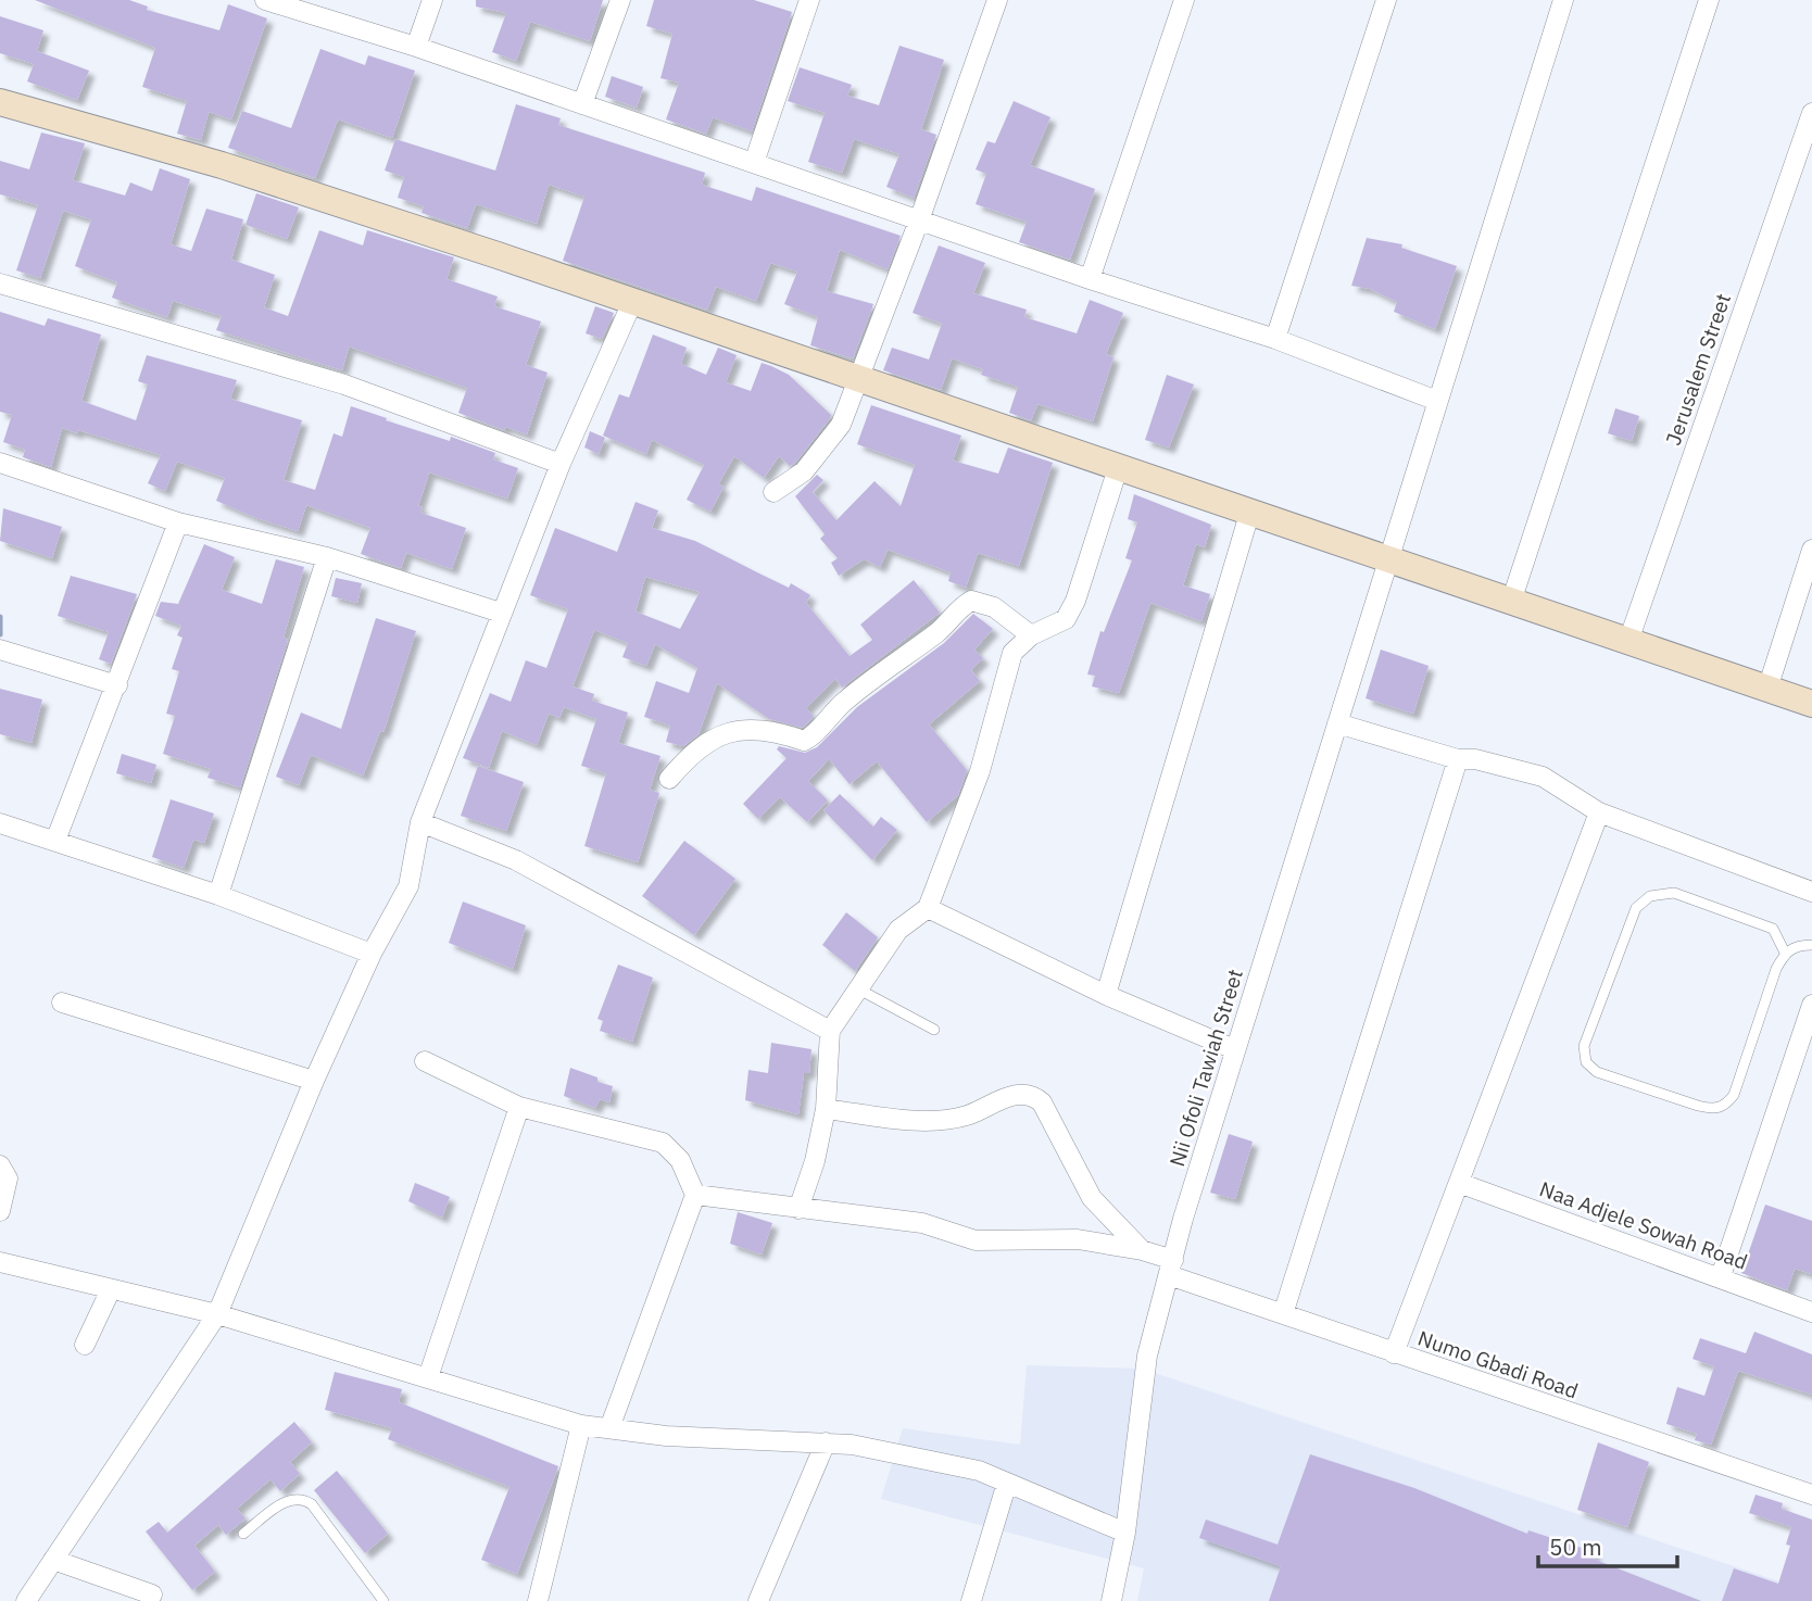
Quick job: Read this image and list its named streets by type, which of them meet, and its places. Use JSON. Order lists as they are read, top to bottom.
{
  "streets": {
    "street": [
      "Jerusalem Street",
      "Nii Ofoli Tawiah Street",
      "Naa Adjele Sowah Road",
      "Numo Gbadi Road"
    ]
  },
  "crossings": [
    ["Nii Ofoli Tawiah Street", "Numo Gbadi Road"]
  ],
  "scale_bar": "50 m"
}
